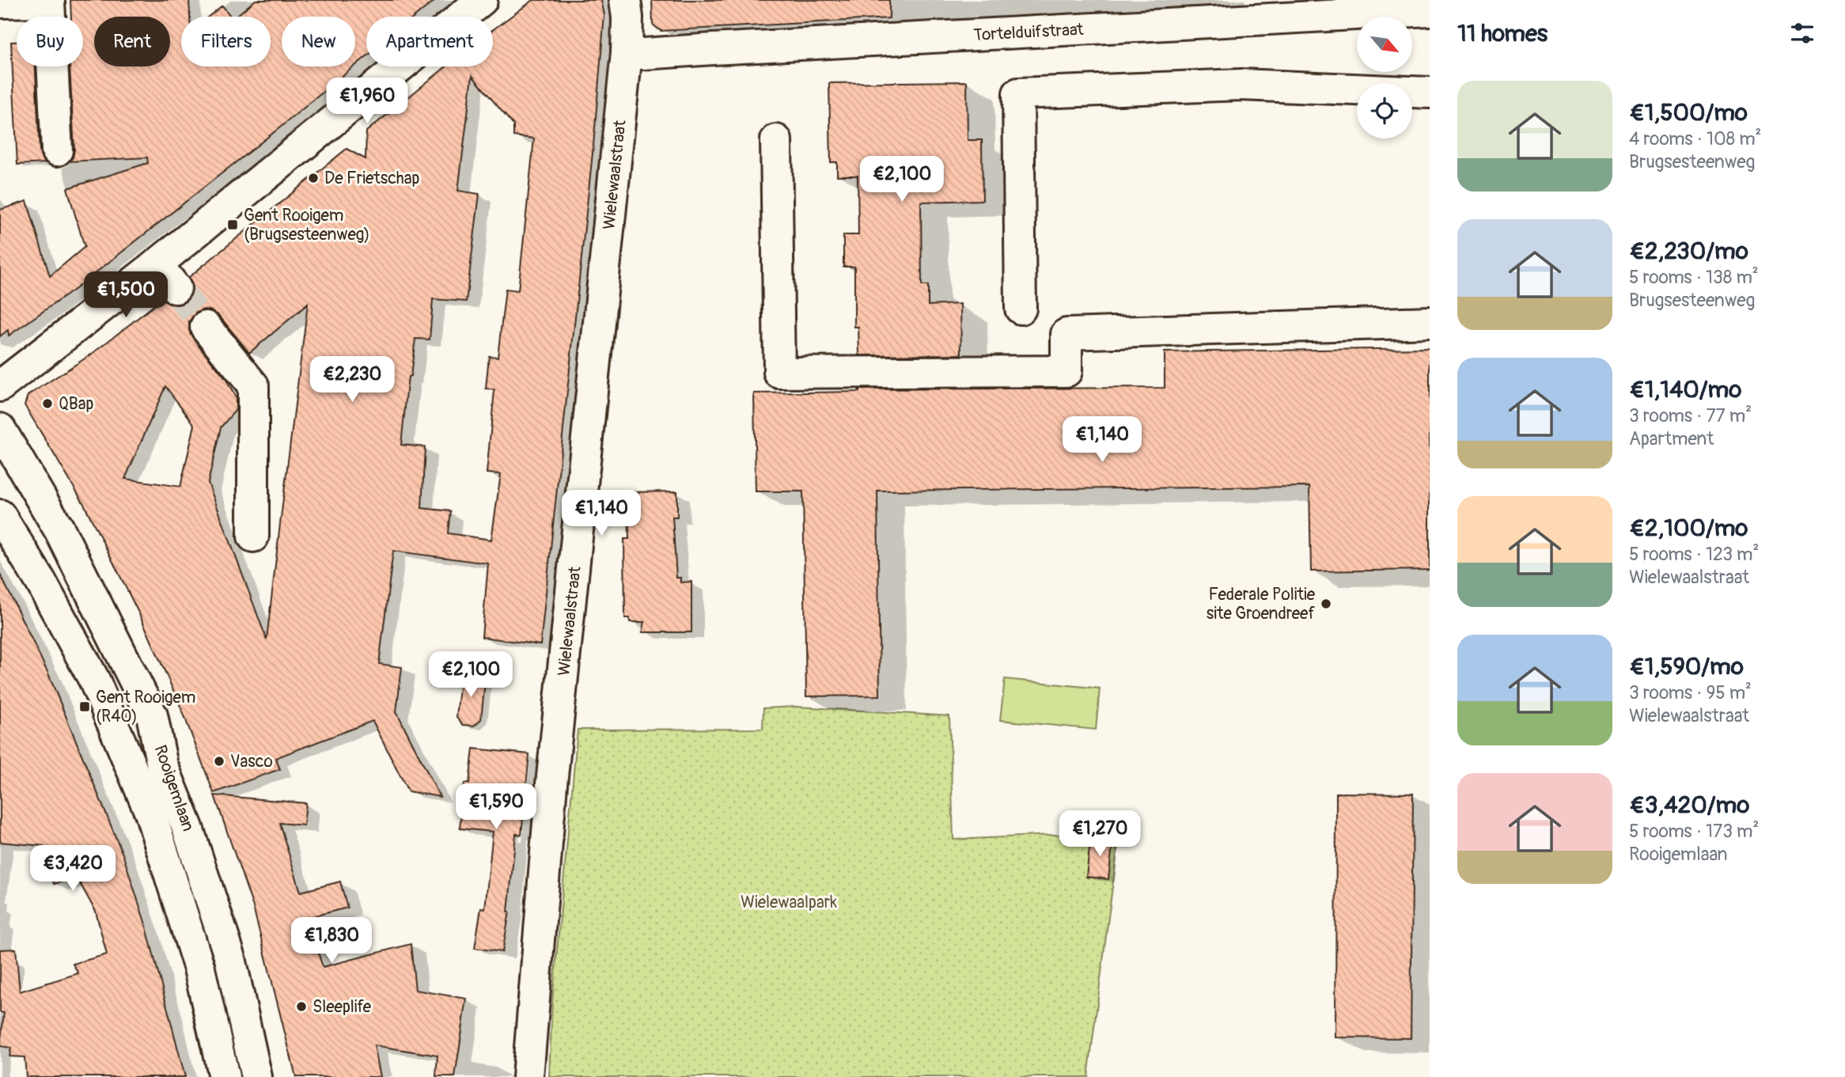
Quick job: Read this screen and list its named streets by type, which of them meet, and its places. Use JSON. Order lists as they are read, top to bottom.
{
  "streets": {
    "street": ["Tortelduifstraat", "Wielewaalstraat", "Rooigemlaan"]
  },
  "crossings": [
    ["Tortelduifstraat", "Wielewaalstraat"]
  ],
  "parks": ["Wielewaalpark"],
  "places": {
    "other": [
      "De Frietschap",
      "QBap",
      "Federale Politie site Groendreef",
      "Vasco",
      "Sleeplife"
    ],
    "transit": ["Gent Rooigem (Brugsesteenweg)", "Gent Rooigem (R40)"]
  },
  "north": "bottom right",
  "page": {
    "heading": "11 homes",
    "chip": [
      "Buy",
      "Rent",
      "Filters",
      "New",
      "Apartment"
    ],
    "list": [
      {
        "name": "€1,500/mo",
        "note": "4 rooms · 108 m² · Brugsesteenweg"
      },
      {
        "name": "€2,230/mo",
        "note": "5 rooms · 138 m² · Brugsesteenweg"
      },
      {
        "name": "€1,140/mo",
        "note": "3 rooms · 77 m² · Apartment"
      },
      {
        "name": "€2,100/mo",
        "note": "5 rooms · 123 m² · Wielewaalstraat"
      },
      {
        "name": "€1,590/mo",
        "note": "3 rooms · 95 m² · Wielewaalstraat"
      },
      {
        "name": "€3,420/mo",
        "note": "5 rooms · 173 m² · Rooigemlaan"
      }
    ],
    "price": [
      "€1,960",
      "€2,100",
      "€1,500",
      "€2,230",
      "€1,140",
      "€1,140",
      "€2,100",
      "€1,590",
      "€1,270",
      "€3,420",
      "€1,830"
    ]
  }
}
